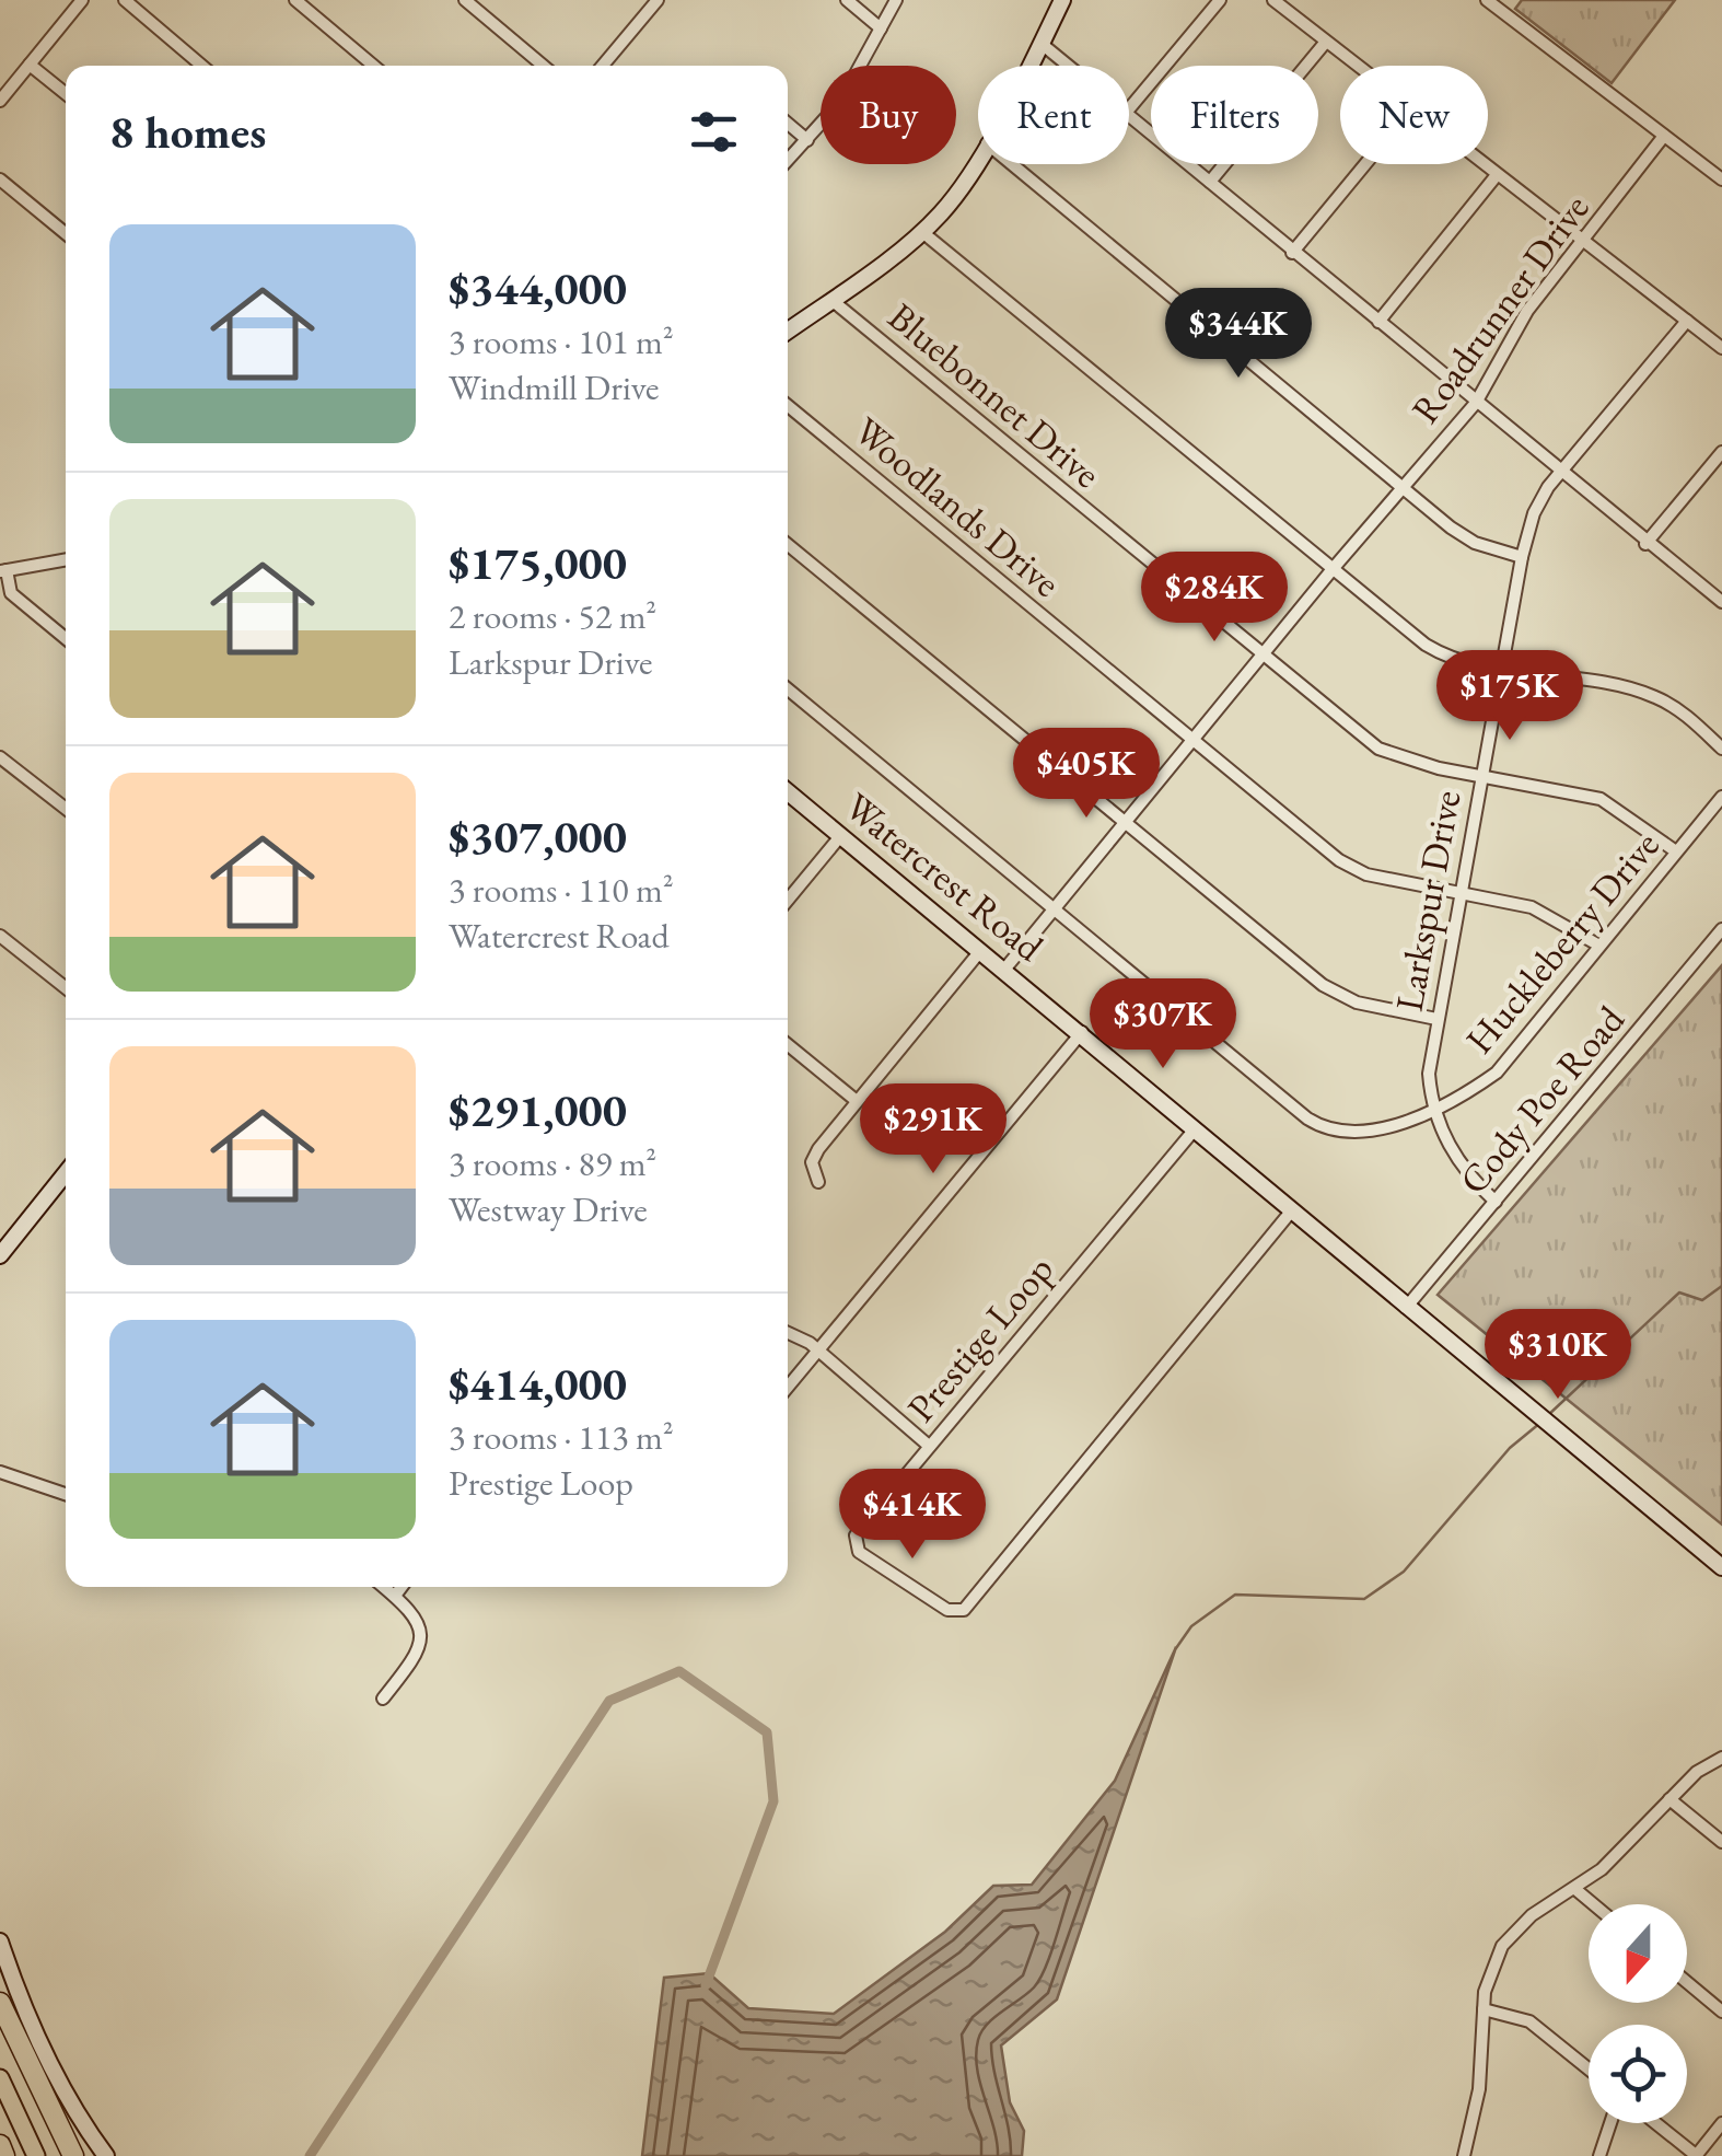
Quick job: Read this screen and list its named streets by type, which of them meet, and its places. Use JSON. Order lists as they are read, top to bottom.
{
  "streets": {
    "street": [
      "Roadrunner Drive",
      "Bluebonnet Drive",
      "Woodlands Drive",
      "Watercrest Road",
      "Larkspur Drive",
      "Huckleberry Drive",
      "Cody Poe Road",
      "Prestige Loop"
    ]
  },
  "crossings": [
    ["Roadrunner Drive", "Bluebonnet Drive"],
    ["Roadrunner Drive", "Woodlands Drive"],
    ["Roadrunner Drive", "Watercrest Road"],
    ["Roadrunner Drive", "Huckleberry Drive"],
    ["Bluebonnet Drive", "Larkspur Drive"],
    ["Bluebonnet Drive", "Huckleberry Drive"],
    ["Woodlands Drive", "Larkspur Drive"],
    ["Woodlands Drive", "Huckleberry Drive"],
    ["Watercrest Road", "Cody Poe Road"],
    ["Watercrest Road", "Prestige Loop"],
    ["Larkspur Drive", "Huckleberry Drive"],
    ["Larkspur Drive", "Cody Poe Road"]
  ],
  "north": "bottom",
  "page": {
    "chip": [
      "Buy",
      "Rent",
      "Filters",
      "New"
    ],
    "heading": "8 homes",
    "list": [
      {
        "name": "$344,000",
        "note": "3 rooms · 101 m² · Windmill Drive"
      },
      {
        "name": "$175,000",
        "note": "2 rooms · 52 m² · Larkspur Drive"
      },
      {
        "name": "$307,000",
        "note": "3 rooms · 110 m² · Watercrest Road"
      },
      {
        "name": "$291,000",
        "note": "3 rooms · 89 m² · Westway Drive"
      },
      {
        "name": "$414,000",
        "note": "3 rooms · 113 m² · Prestige Loop"
      }
    ],
    "price": [
      "$344K",
      "$284K",
      "$175K",
      "$405K",
      "$307K",
      "$291K",
      "$310K",
      "$414K"
    ]
  }
}
